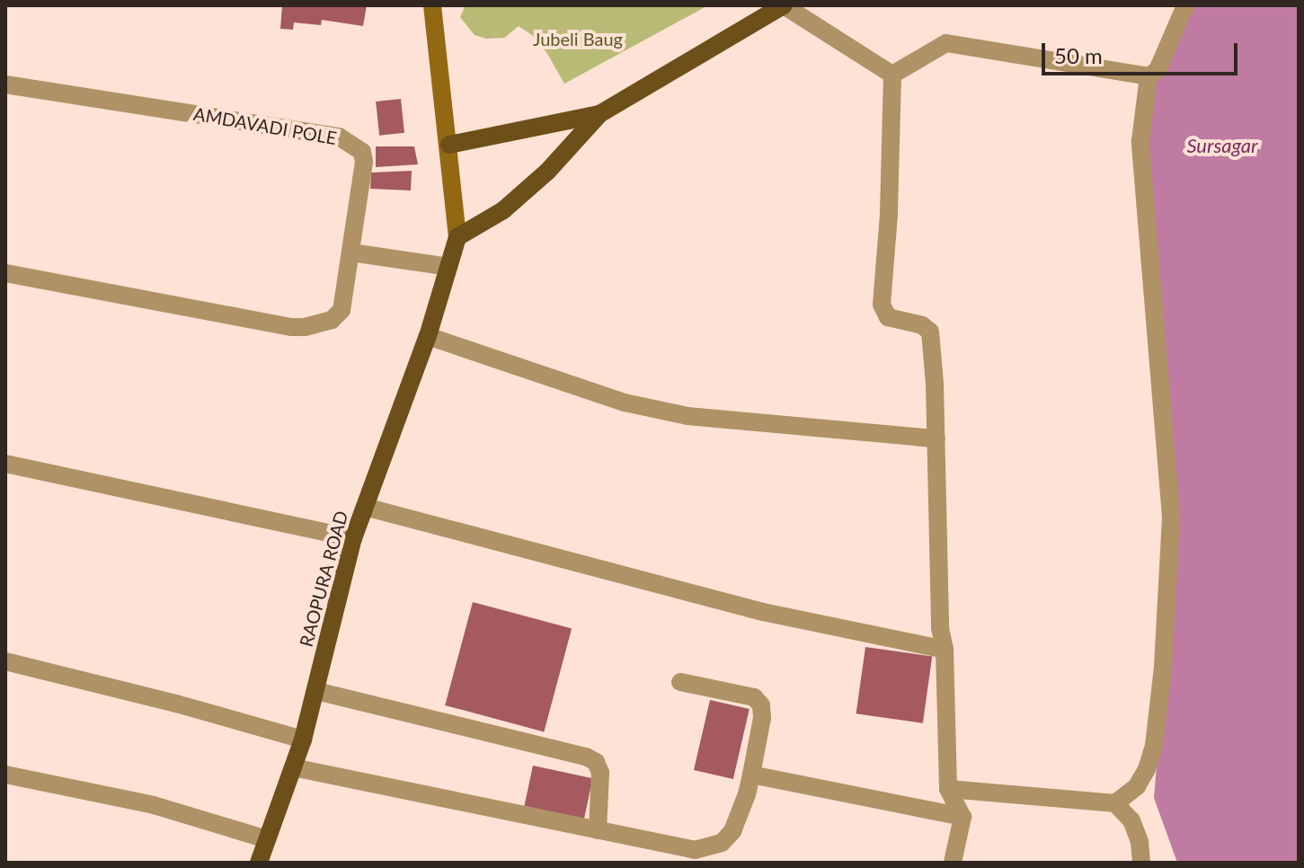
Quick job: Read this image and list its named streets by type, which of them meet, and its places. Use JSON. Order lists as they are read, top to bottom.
{
  "streets": {
    "main road": ["RAOPURA ROAD"],
    "street": ["AMDAVADI POLE"]
  },
  "water": ["Sursagar"],
  "parks": ["Jubeli Baug"],
  "scale_bar": "50 m"
}
